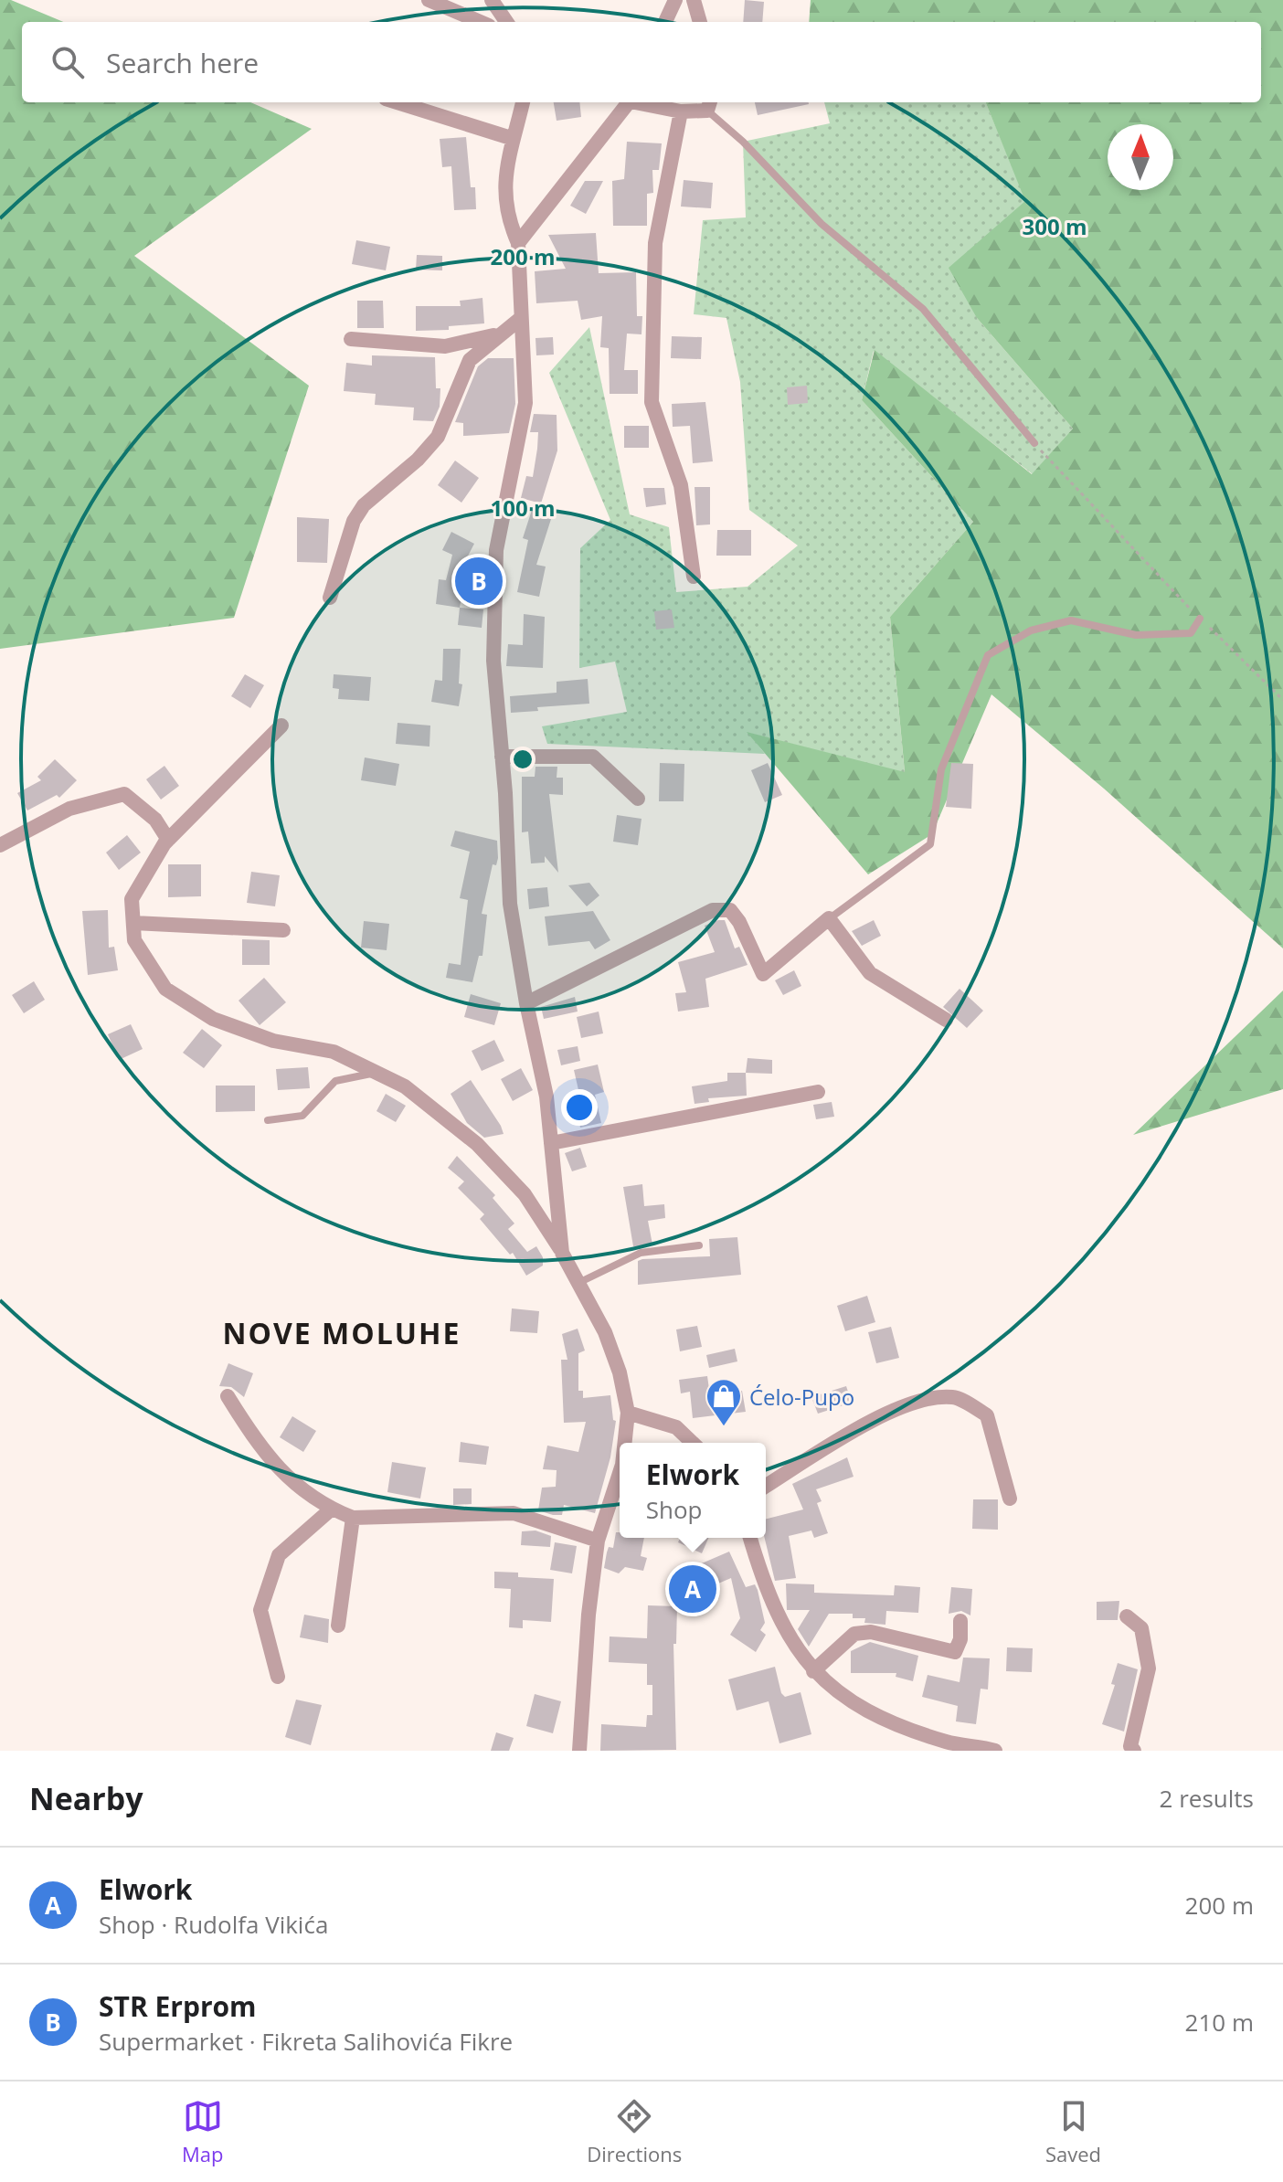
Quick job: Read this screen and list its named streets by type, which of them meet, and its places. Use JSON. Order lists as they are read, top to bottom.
{
  "districts": ["NOVE MOLUHE"],
  "places": {
    "shop": ["Ćelo-Pupo"]
  },
  "north": "top",
  "page": {
    "search": "Search here",
    "pins": ["B", "A"],
    "popup": ["Elwork", "Shop"],
    "heading": ["Nearby", "2 results"],
    "list": [
      {
        "mark": "A",
        "name": "Elwork",
        "note": "Shop · Rudolfa Vikića",
        "value": "200 m"
      },
      {
        "mark": "B",
        "name": "STR Erprom",
        "note": "Supermarket · Fikreta Salihovića Fikre",
        "value": "210 m"
      }
    ],
    "nav": ["Map", "Directions", "Saved"]
  },
  "rings": ["300 m", "200 m", "100 m"]
}
